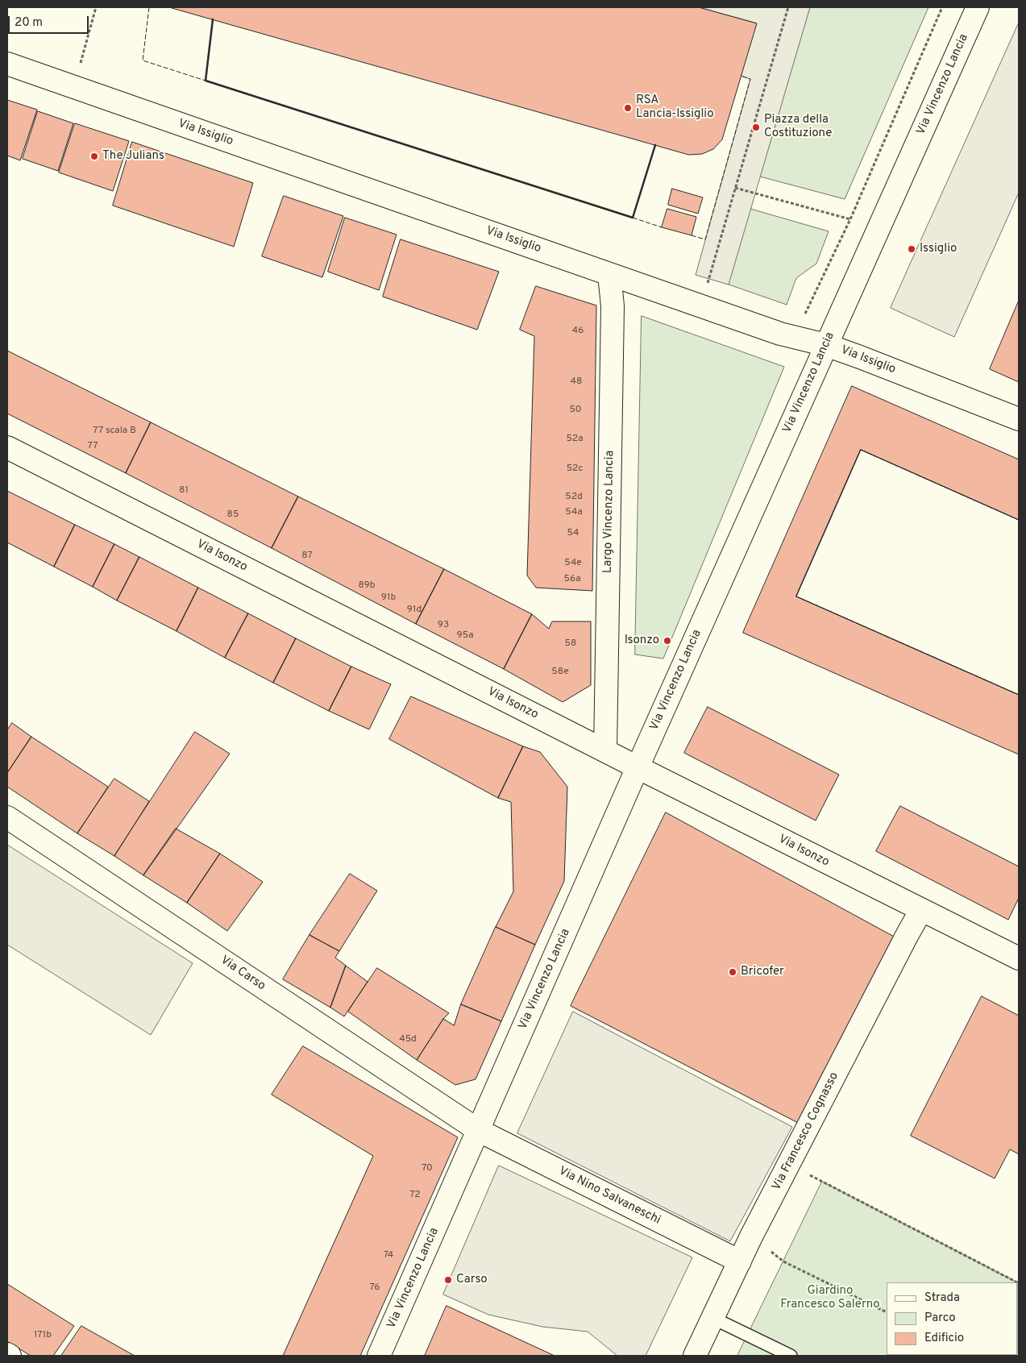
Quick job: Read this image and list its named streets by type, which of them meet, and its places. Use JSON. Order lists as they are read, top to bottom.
{
  "streets": {
    "street": [
      "Via Vincenzo Lancia",
      "Via Issiglio",
      "Largo Vincenzo Lancia",
      "Via Isonzo",
      "Via Carso",
      "Via Francesco Cognasso",
      "Via Nino Salvaneschi"
    ]
  },
  "crossings": [
    ["Via Vincenzo Lancia", "Via Issiglio"],
    ["Via Vincenzo Lancia", "Via Isonzo"],
    ["Via Vincenzo Lancia", "Via Carso"],
    ["Via Vincenzo Lancia", "Via Nino Salvaneschi"],
    ["Via Issiglio", "Largo Vincenzo Lancia"],
    ["Largo Vincenzo Lancia", "Via Isonzo"],
    ["Via Isonzo", "Via Francesco Cognasso"],
    ["Via Carso", "Via Nino Salvaneschi"],
    ["Via Francesco Cognasso", "Via Nino Salvaneschi"]
  ],
  "parks": ["Giardino Francesco Salerno"],
  "places": [
    "RSA Lancia-Issiglio",
    "Piazza della Costituzione",
    "The Julians",
    "Issiglio",
    "Isonzo",
    "Bricofer",
    "Carso"
  ],
  "house_numbers": [
    "46",
    "48",
    "50",
    "77 scala B",
    "52a",
    "77",
    "52c",
    "81",
    "52d",
    "54a",
    "85",
    "54",
    "87",
    "54e",
    "56a",
    "89b",
    "91b",
    "91d",
    "93",
    "95a",
    "58",
    "58e",
    "45d",
    "70",
    "72",
    "74",
    "76",
    "171b"
  ],
  "legend": ["Strada", "Parco", "Edificio"],
  "scale_bar": "20 m"
}
